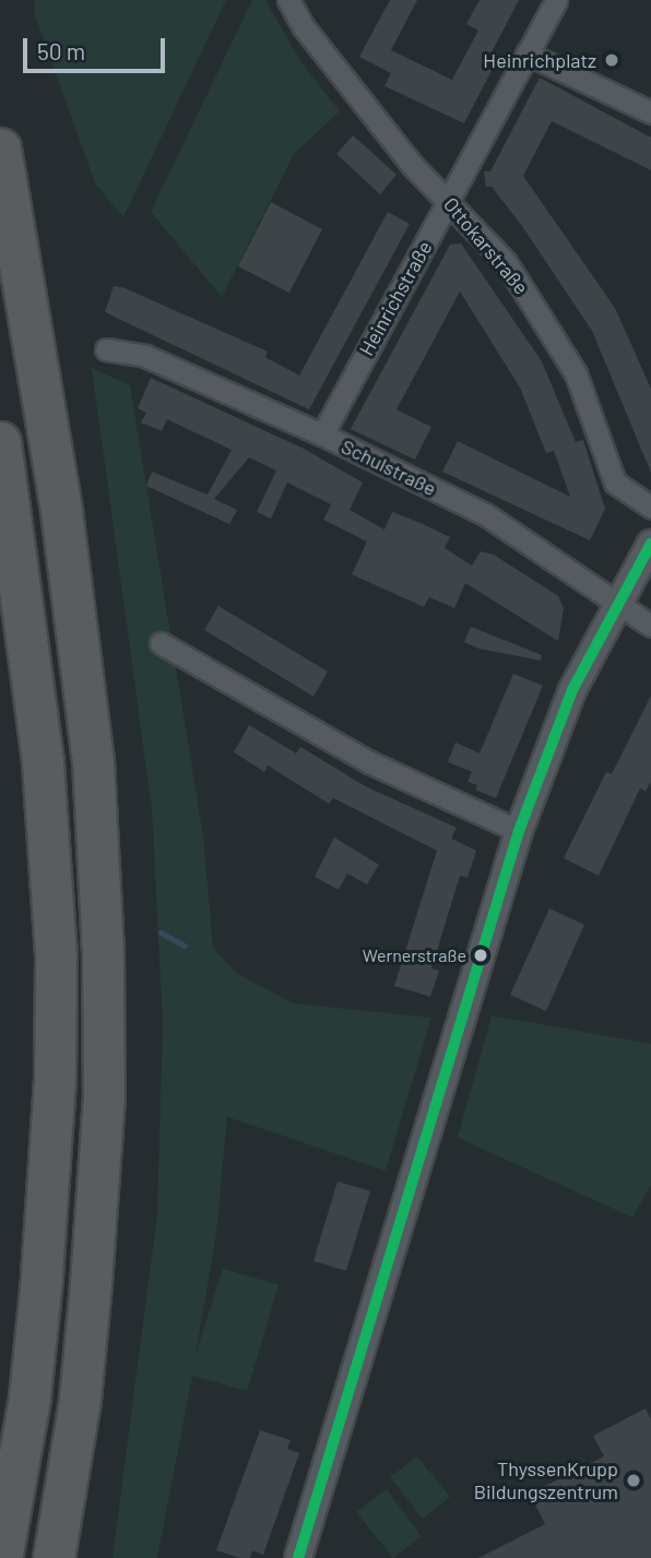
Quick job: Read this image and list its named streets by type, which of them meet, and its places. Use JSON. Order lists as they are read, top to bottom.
{
  "streets": {
    "street": ["Ottokarstraße", "Heinrichstraße", "Schulstraße"]
  },
  "crossings": [
    ["Ottokarstraße", "Heinrichstraße"],
    ["Heinrichstraße", "Schulstraße"]
  ],
  "places": ["Heinrichplatz", "Wernerstraße", "ThyssenKrupp Bildungszentrum"],
  "scale_bar": "50 m"
}
